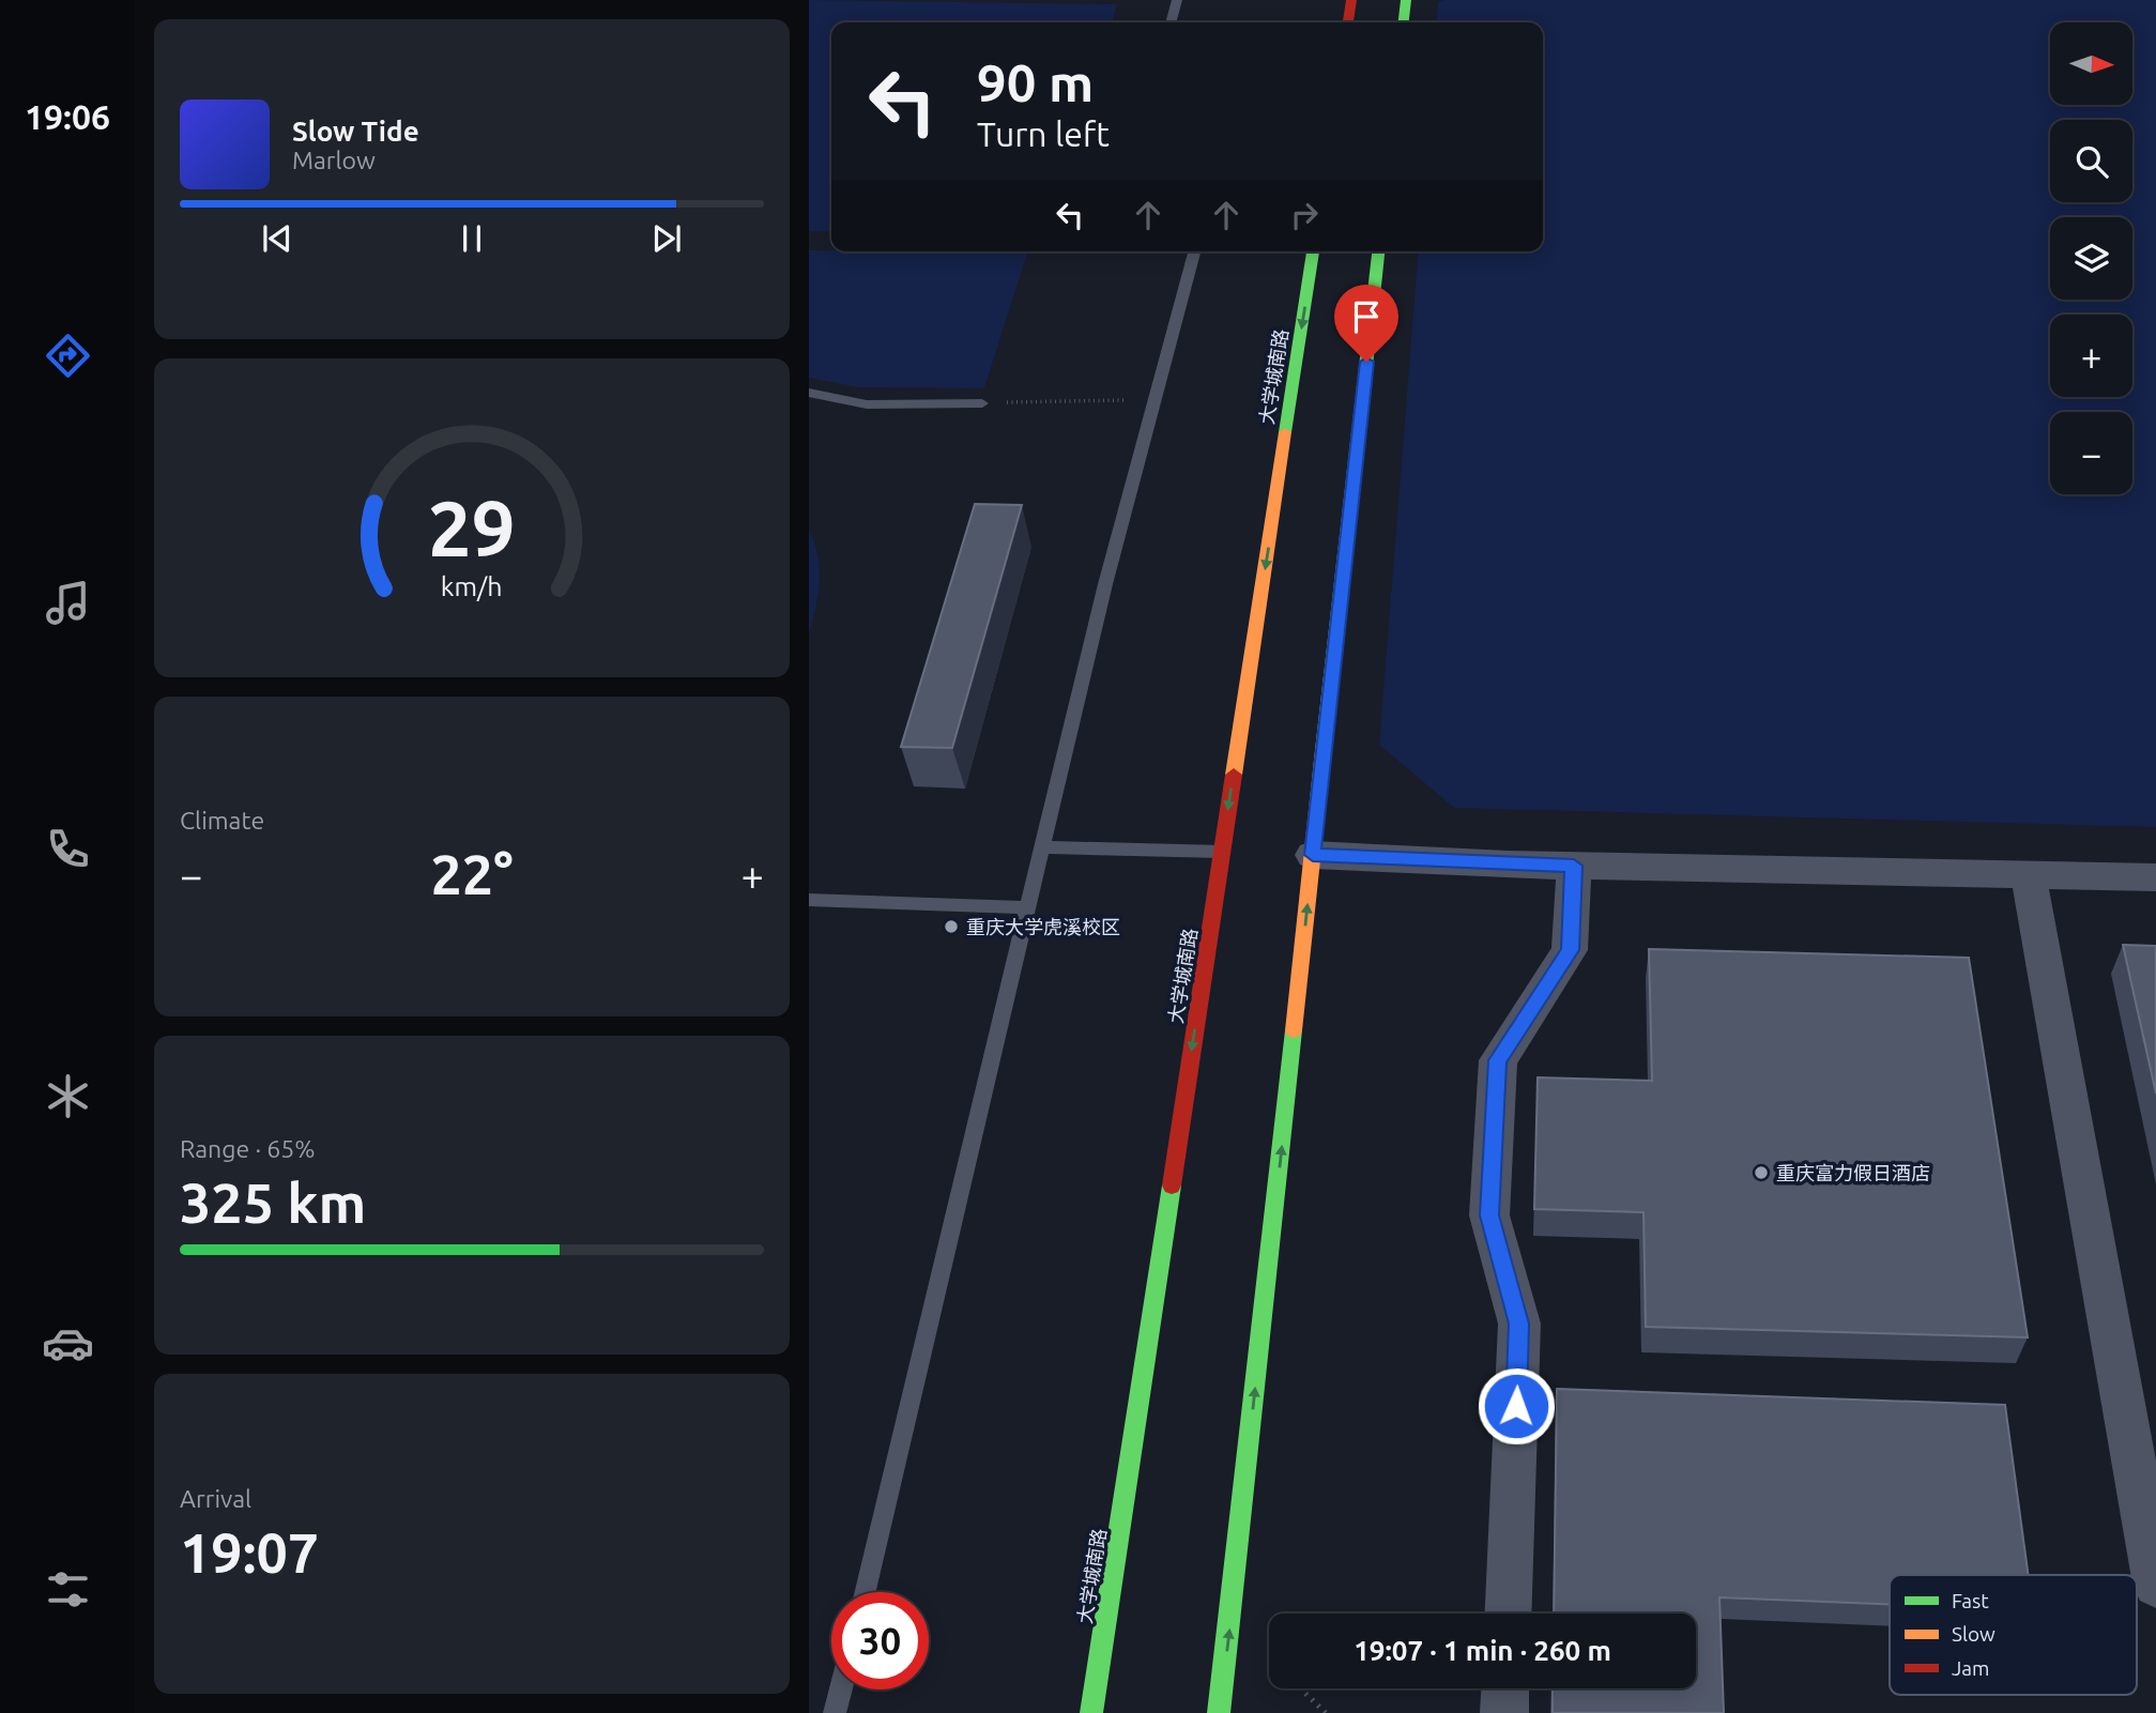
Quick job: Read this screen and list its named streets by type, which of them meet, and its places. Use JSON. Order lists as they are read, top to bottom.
{
  "streets": {
    "main road": ["大学城南路"]
  },
  "places": ["重庆大学虎溪校区", "重庆富力假日酒店"],
  "legend": ["Fast", "Slow", "Jam"],
  "north": "right",
  "page": {
    "tabs": "19:06",
    "map_buttons": ["+", "−"],
    "turn": ["90 m", "Turn left"],
    "song": ["Slow Tide", "Marlow"],
    "tile": [
      "Climate",
      ["Range · 65%", "325 km"],
      ["Arrival", "19:07"]
    ],
    "heat": ["−", "22°", "+"],
    "limit": "30",
    "trip": "19:07 · 1 min · 260 m",
    "gauge": ["29", "km/h"]
  }
}
